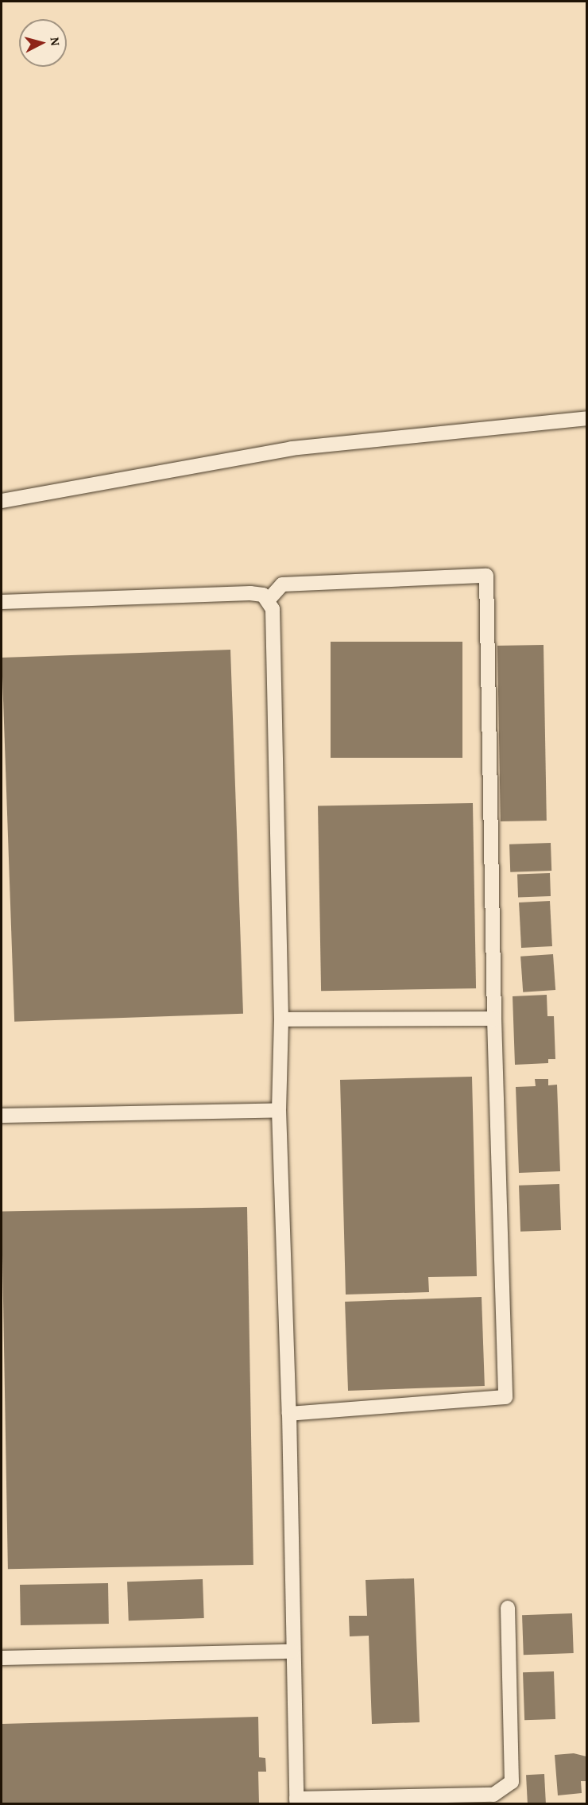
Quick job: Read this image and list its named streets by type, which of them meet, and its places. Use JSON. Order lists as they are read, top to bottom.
{
  "north": "right"
}
